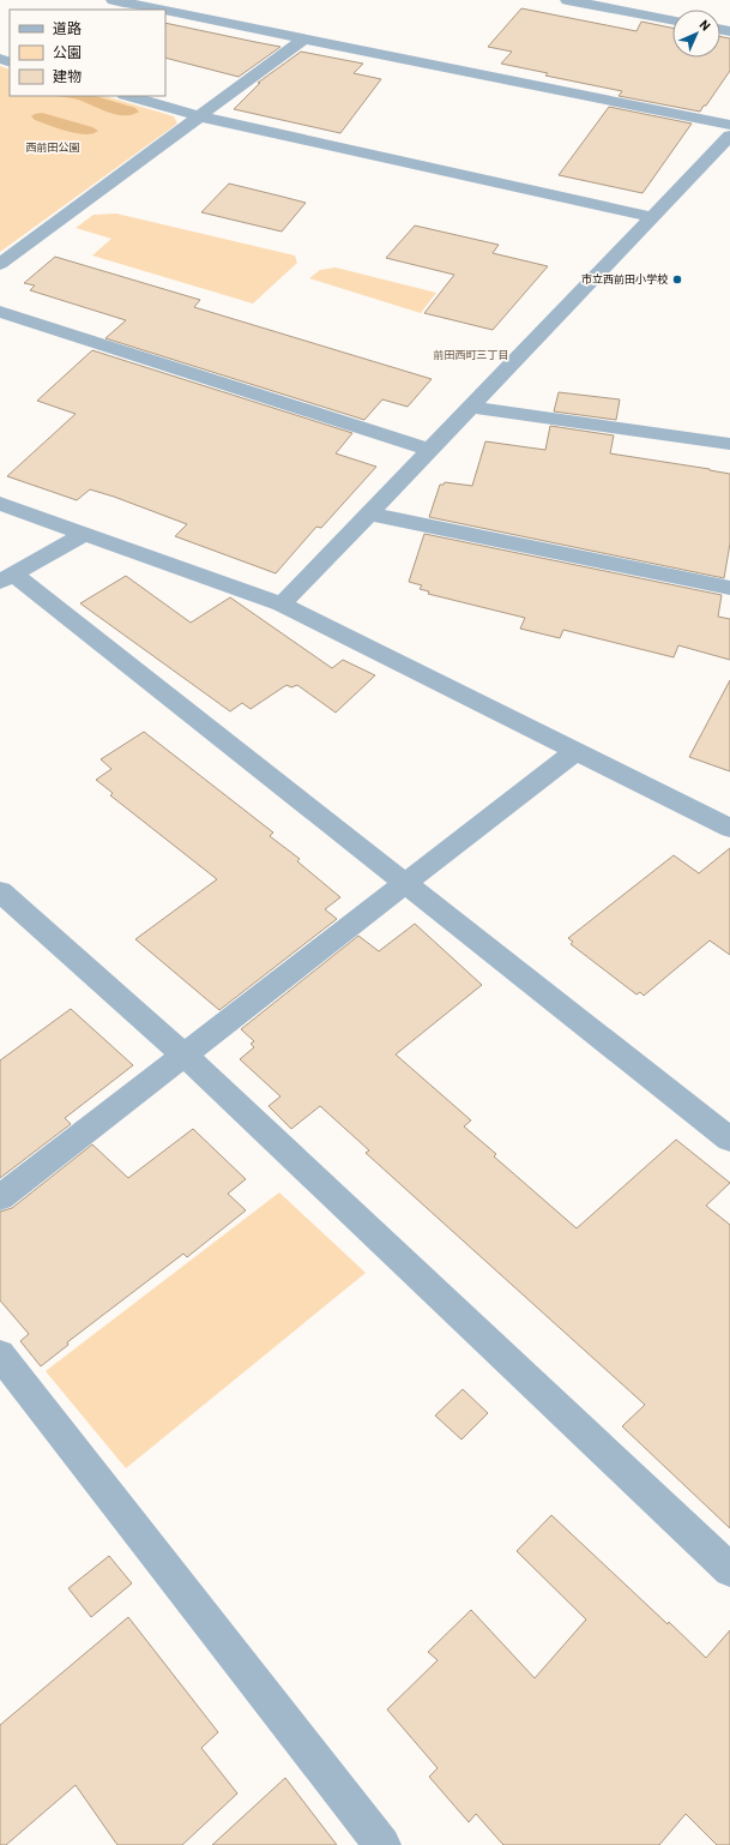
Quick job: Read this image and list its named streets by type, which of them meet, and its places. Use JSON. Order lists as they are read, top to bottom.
{
  "districts": ["前田西町三丁目"],
  "parks": ["西前田公園"],
  "places": ["市立西前田小学校"],
  "legend": ["道路", "公園", "建物"],
  "north": "top right"
}
